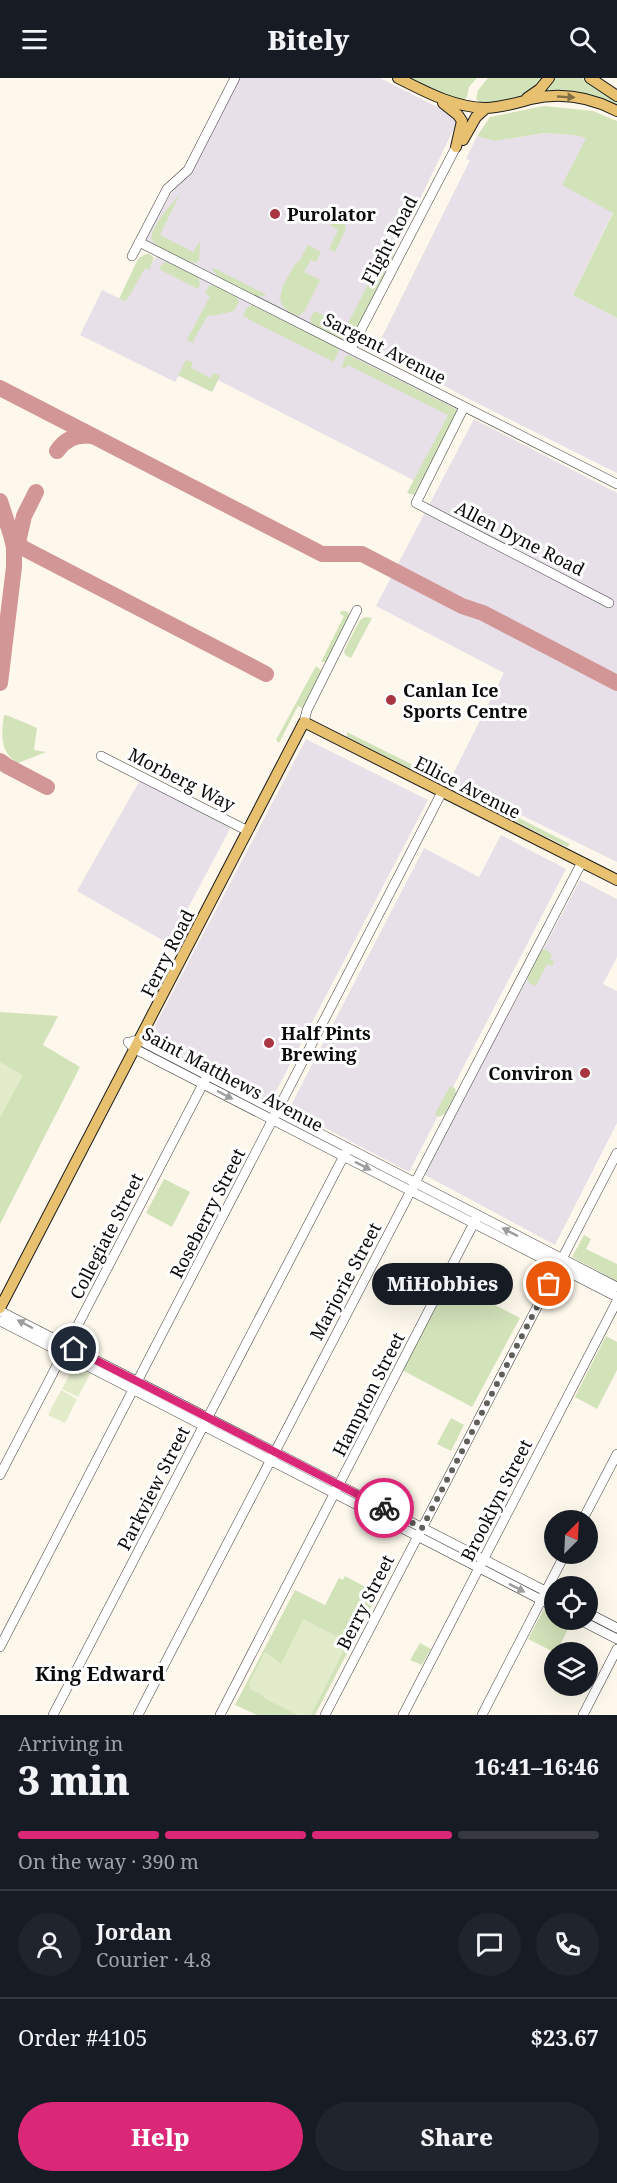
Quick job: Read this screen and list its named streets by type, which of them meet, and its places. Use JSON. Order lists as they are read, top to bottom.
{
  "streets": {
    "main road": ["Ellice Avenue", "Ferry Road"],
    "street": [
      "Flight Road",
      "Sargent Avenue",
      "Allen Dyne Road",
      "Morberg Way",
      "Saint Matthews Avenue",
      "Roseberry Street",
      "Collegiate Street",
      "Marjorie Street",
      "Hampton Street",
      "Parkview Street",
      "Brooklyn Street",
      "Berry Street"
    ]
  },
  "crossings": [
    ["Flight Road", "Sargent Avenue"],
    ["Sargent Avenue", "Allen Dyne Road"],
    ["Morberg Way", "Ferry Road"],
    ["Ellice Avenue", "Ferry Road"],
    ["Ellice Avenue", "Roseberry Street"],
    ["Ellice Avenue", "Marjorie Street"],
    ["Ferry Road", "Saint Matthews Avenue"],
    ["Saint Matthews Avenue", "Roseberry Street"],
    ["Saint Matthews Avenue", "Collegiate Street"],
    ["Saint Matthews Avenue", "Marjorie Street"],
    ["Saint Matthews Avenue", "Hampton Street"],
    ["Saint Matthews Avenue", "Parkview Street"],
    ["Saint Matthews Avenue", "Brooklyn Street"],
    ["Saint Matthews Avenue", "Berry Street"]
  ],
  "districts": ["King Edward"],
  "places": [
    "Purolator",
    "Canlan Ice Sports Centre",
    "Half Pints Brewing",
    "Conviron",
    "MiHobbies"
  ],
  "north": "top right",
  "page": {
    "header": "Bitely",
    "bubble": "MiHobbies",
    "heading": ["3 min", "Arriving in", "16:41–16:46"],
    "panel": [
      "Jordan",
      "Courier · 4.8",
      "Order #4105",
      "$23.67"
    ],
    "bar": "On the way · 390 m",
    "buttons": ["Help", "Share"]
  }
}
